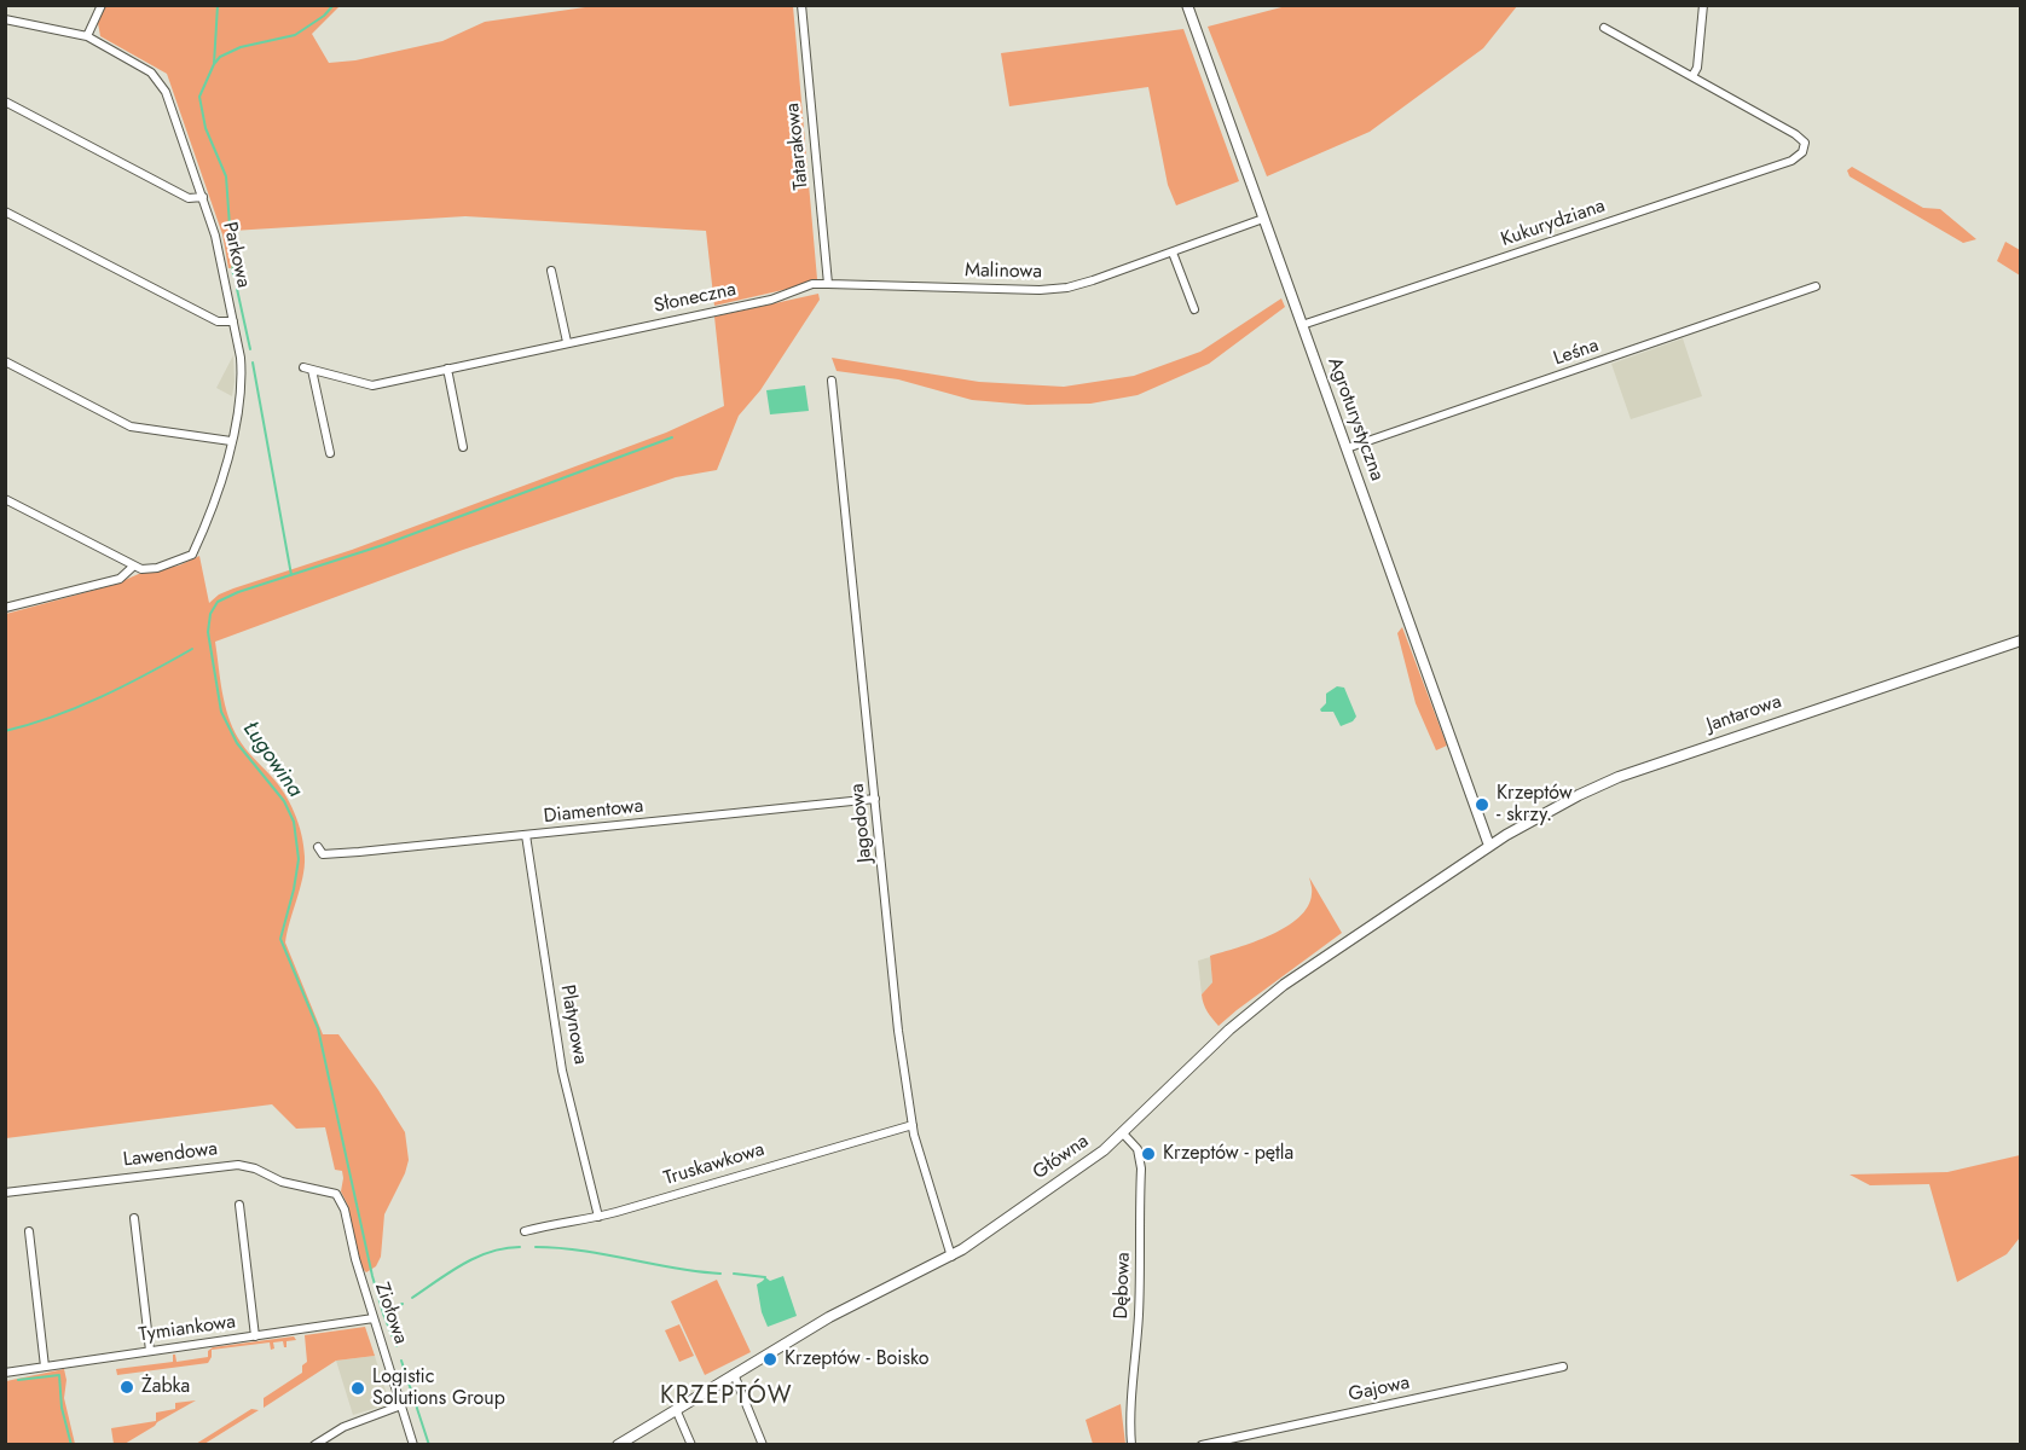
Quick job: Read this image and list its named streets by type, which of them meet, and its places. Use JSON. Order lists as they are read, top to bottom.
{
  "streets": {
    "street": [
      "Tatarakowa",
      "Kukurydziana",
      "Parkowa",
      "Malinowa",
      "Słoneczna",
      "Leśna",
      "Agroturystyczna",
      "Jantarowa",
      "Diamentowa",
      "Jagodowa",
      "Platynowa",
      "Lawendowa",
      "Główna",
      "Truskawkowa",
      "Dębowa",
      "Ziołowa",
      "Tymiankowa",
      "Gajowa"
    ]
  },
  "crossings": [
    ["Tatarakowa", "Malinowa"],
    ["Tatarakowa", "Słoneczna"],
    ["Kukurydziana", "Agroturystyczna"],
    ["Malinowa", "Słoneczna"],
    ["Malinowa", "Agroturystyczna"],
    ["Leśna", "Agroturystyczna"],
    ["Agroturystyczna", "Jantarowa"],
    ["Agroturystyczna", "Główna"],
    ["Jantarowa", "Główna"],
    ["Diamentowa", "Jagodowa"],
    ["Diamentowa", "Platynowa"],
    ["Jagodowa", "Główna"],
    ["Jagodowa", "Truskawkowa"],
    ["Platynowa", "Truskawkowa"],
    ["Lawendowa", "Ziołowa"],
    ["Główna", "Dębowa"],
    ["Ziołowa", "Tymiankowa"]
  ],
  "districts": ["KRZEPTÓW"],
  "water": ["Ługowina"],
  "places": [
    "Krzeptów - skrzy.",
    "Krzeptów - pętla",
    "Krzeptów - Boisko",
    "Żabka",
    "Logistic Solutions Group"
  ]
}
